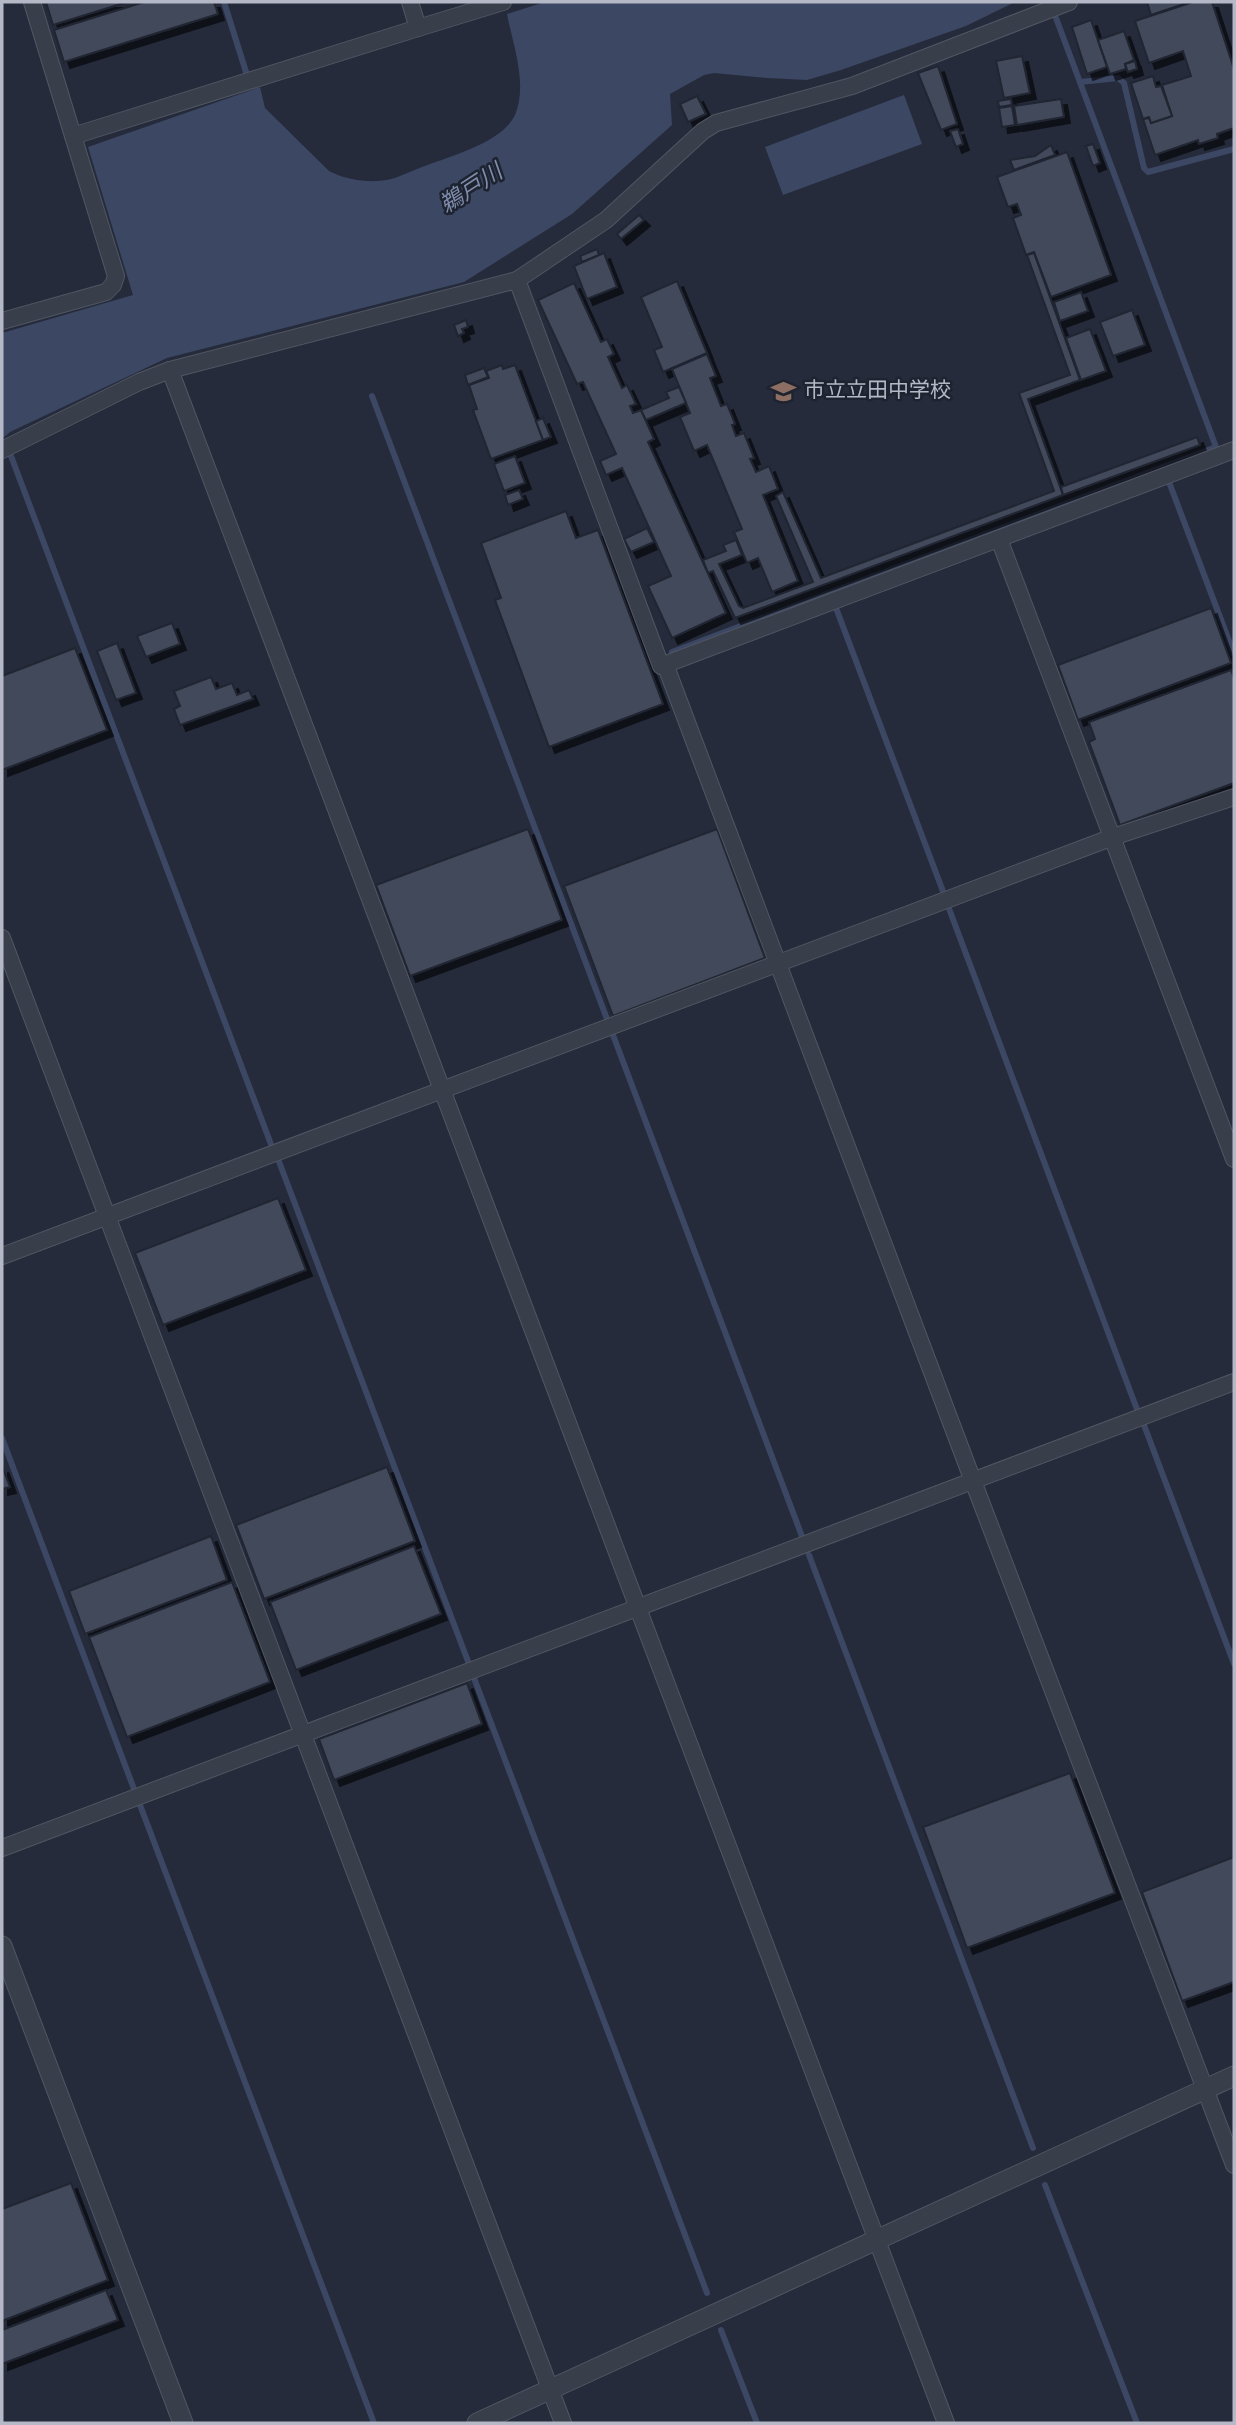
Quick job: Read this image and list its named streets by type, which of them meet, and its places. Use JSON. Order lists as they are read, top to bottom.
{
  "water": ["鵜戸川"],
  "places": {
    "school or university": ["市立立田中学校"]
  }
}
